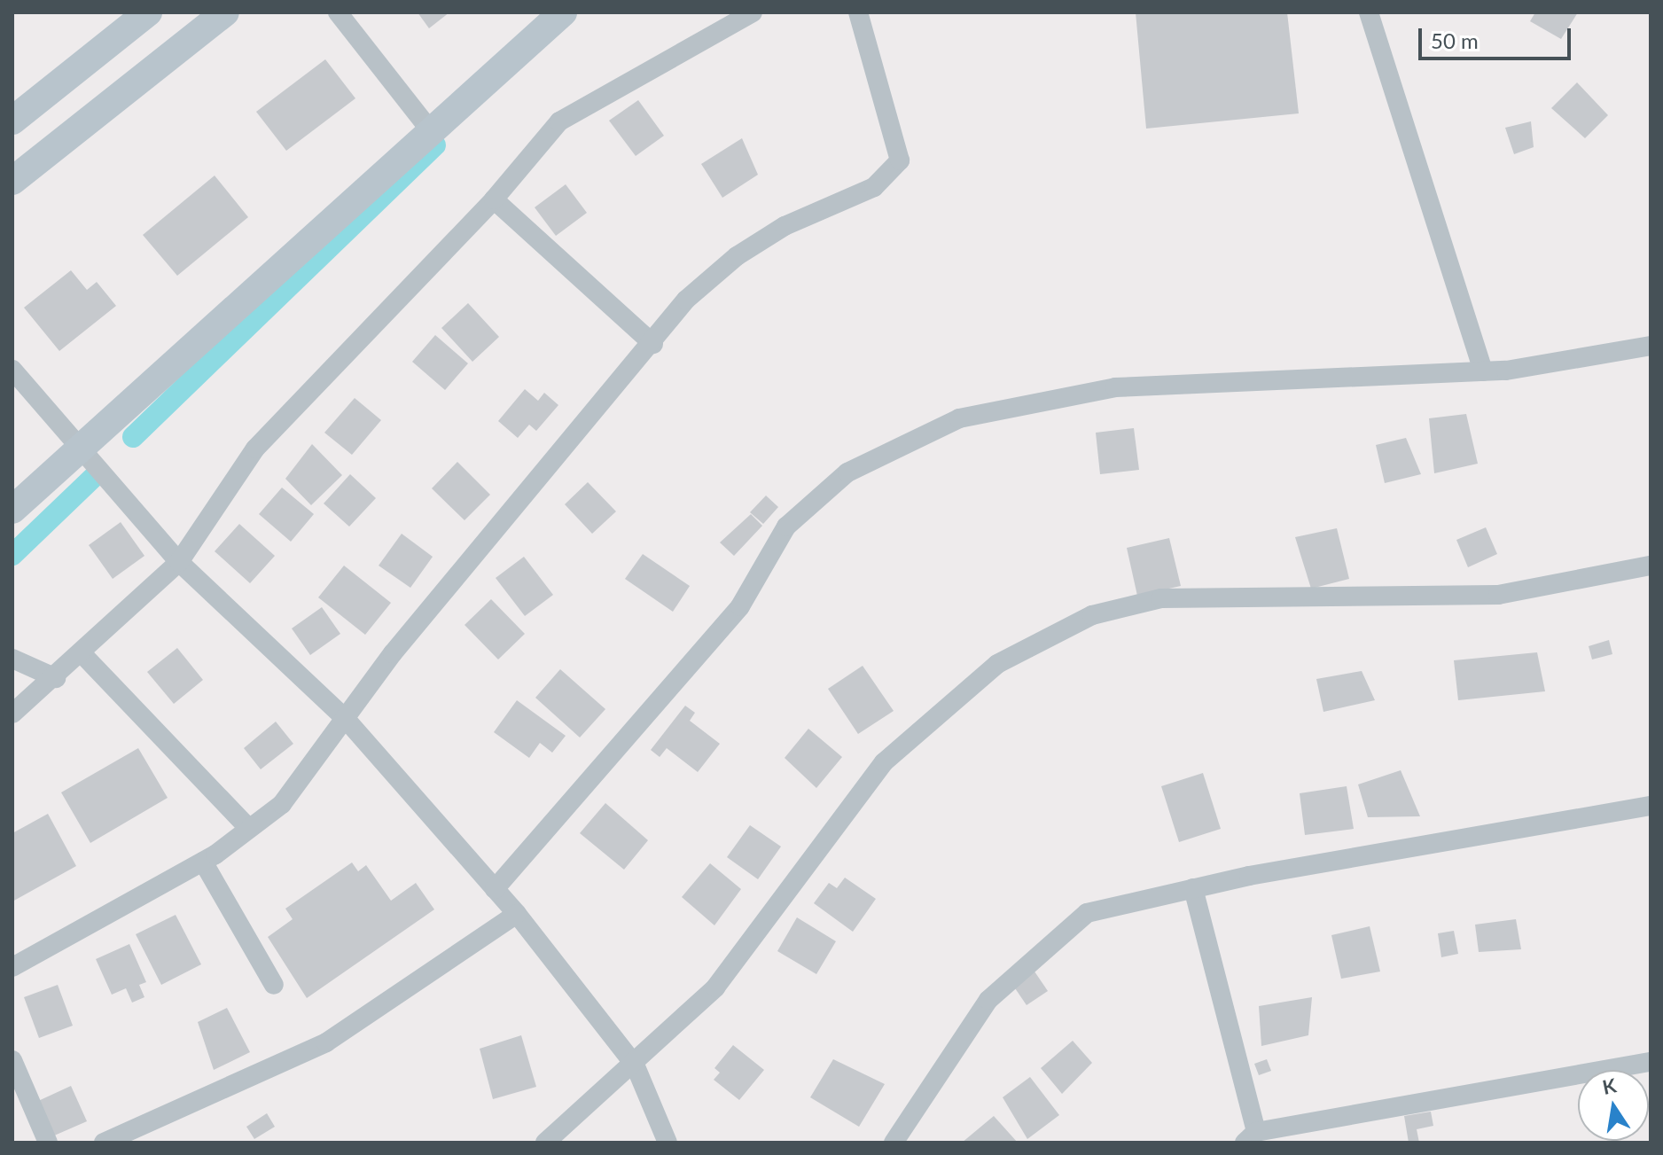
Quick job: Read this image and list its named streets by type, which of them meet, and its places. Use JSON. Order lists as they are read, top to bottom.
{
  "scale_bar": "50 m",
  "north": "top"
}
